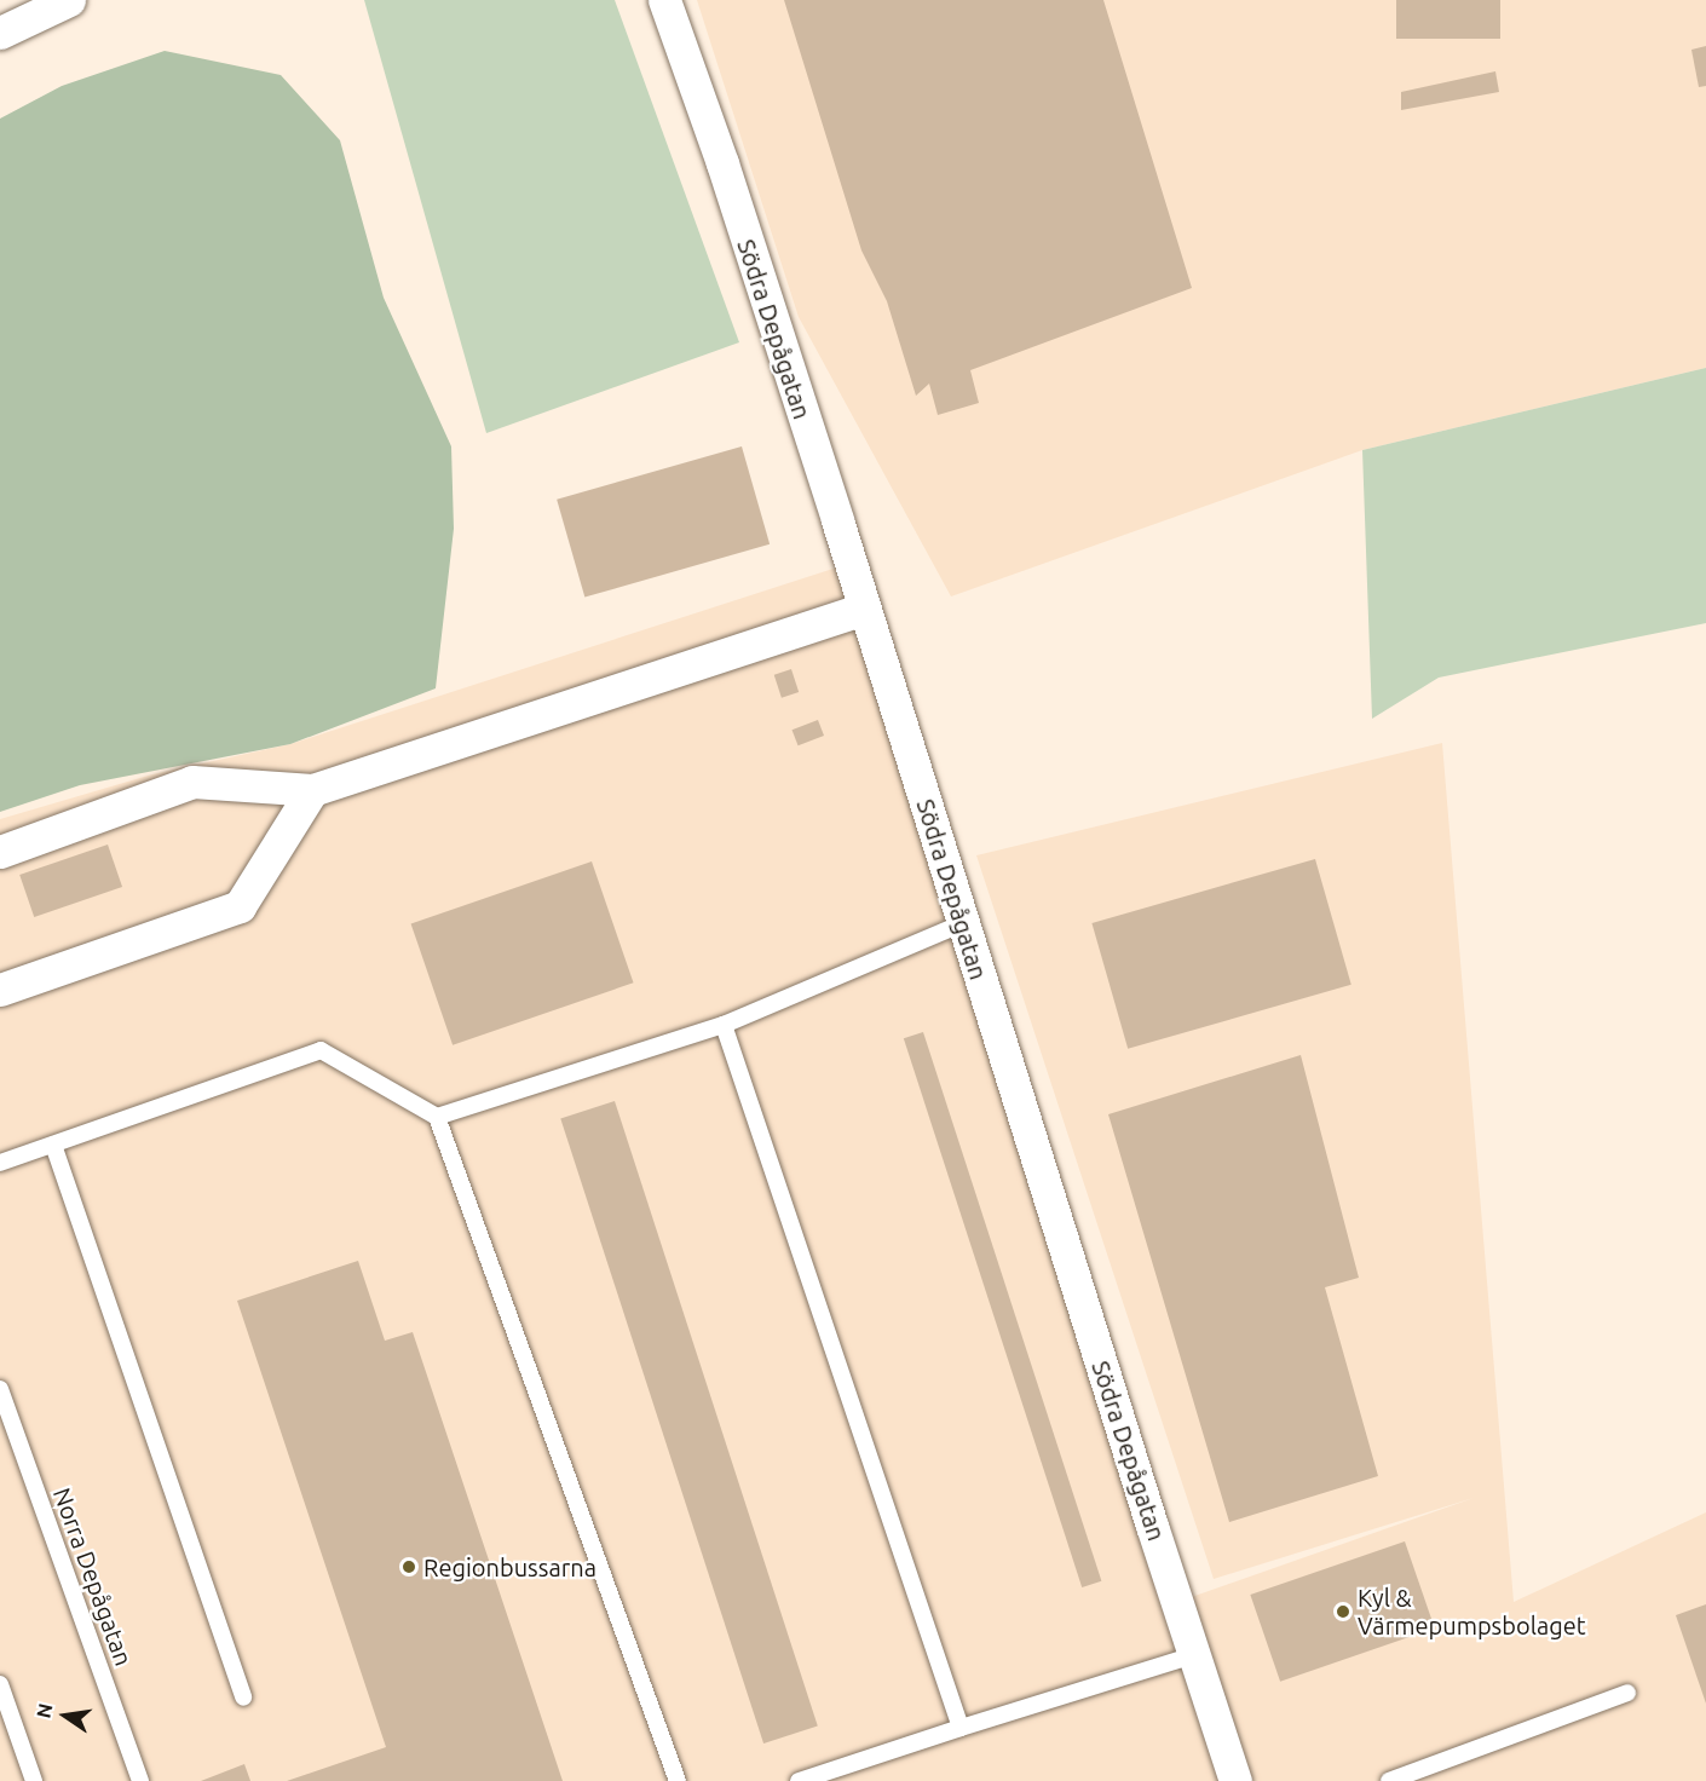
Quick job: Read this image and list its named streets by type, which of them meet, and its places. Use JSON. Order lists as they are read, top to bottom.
{
  "streets": {
    "street": ["Södra Depågatan"],
    "lane": ["Norra Depågatan"]
  },
  "places": ["Regionbussarna", "Kyl & Värmepumpsbolaget"],
  "north": "left"
}
